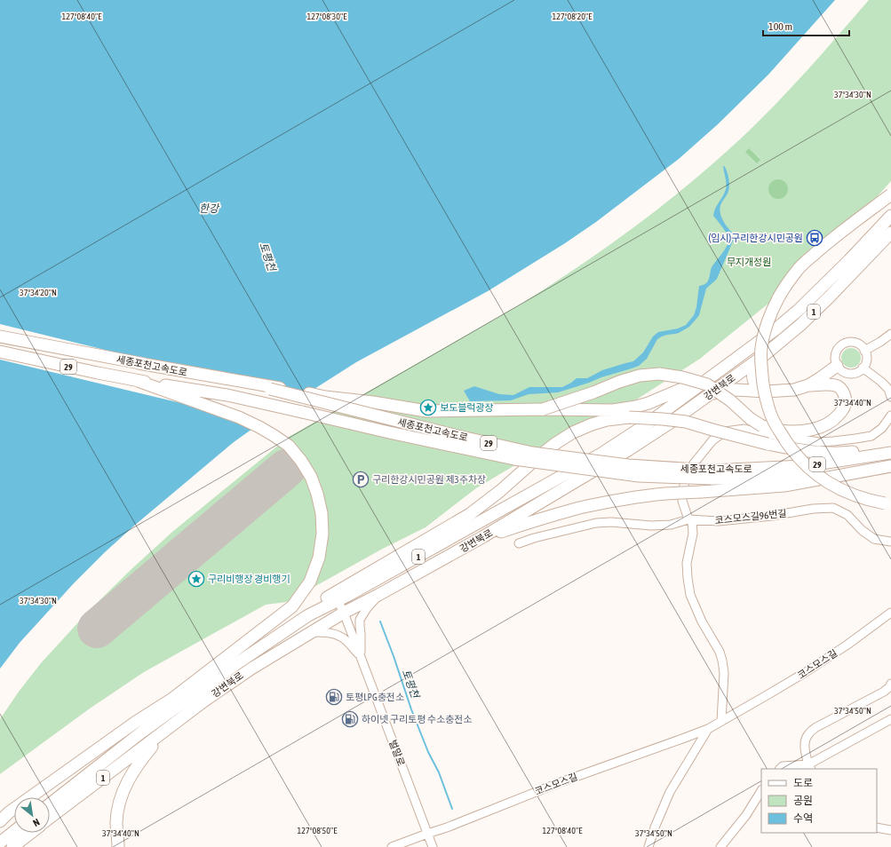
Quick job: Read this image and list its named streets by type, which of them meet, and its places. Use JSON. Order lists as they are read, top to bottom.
{
  "streets": {
    "highway": [
      "1",
      "세종포천고속도로",
      "29",
      "강변북로"
    ],
    "street": ["코스모스길96번길", "코스모스길", "벌말로"]
  },
  "crossings": [
    ["1", "강변북로"],
    ["1", "벌말로"],
    ["강변북로", "벌말로"],
    ["코스모스길", "벌말로"]
  ],
  "water": ["한강", "토평천"],
  "parks": ["무지개정원"],
  "places": {
    "bus stop": ["(임시)구리한강시민공원"],
    "place": ["보도블럭광장", "구리비행장 경비행기"],
    "parking": ["구리한강시민공원 제3주차장"],
    "fuel station": ["토평LPG충전소", "하이넷 구리토평 수소충전소"]
  },
  "legend": ["도로", "공원", "수역"],
  "scale_bar": "100 m",
  "north": "bottom right",
  "coordinates": [
    "127°08'40\"E",
    "127°08'30\"E",
    "127°08'20\"E",
    "37°34'30\"N",
    "37°34'20\"N",
    "37°34'40\"N",
    "37°34'50\"N",
    "127°08'50\"E"
  ]
}
